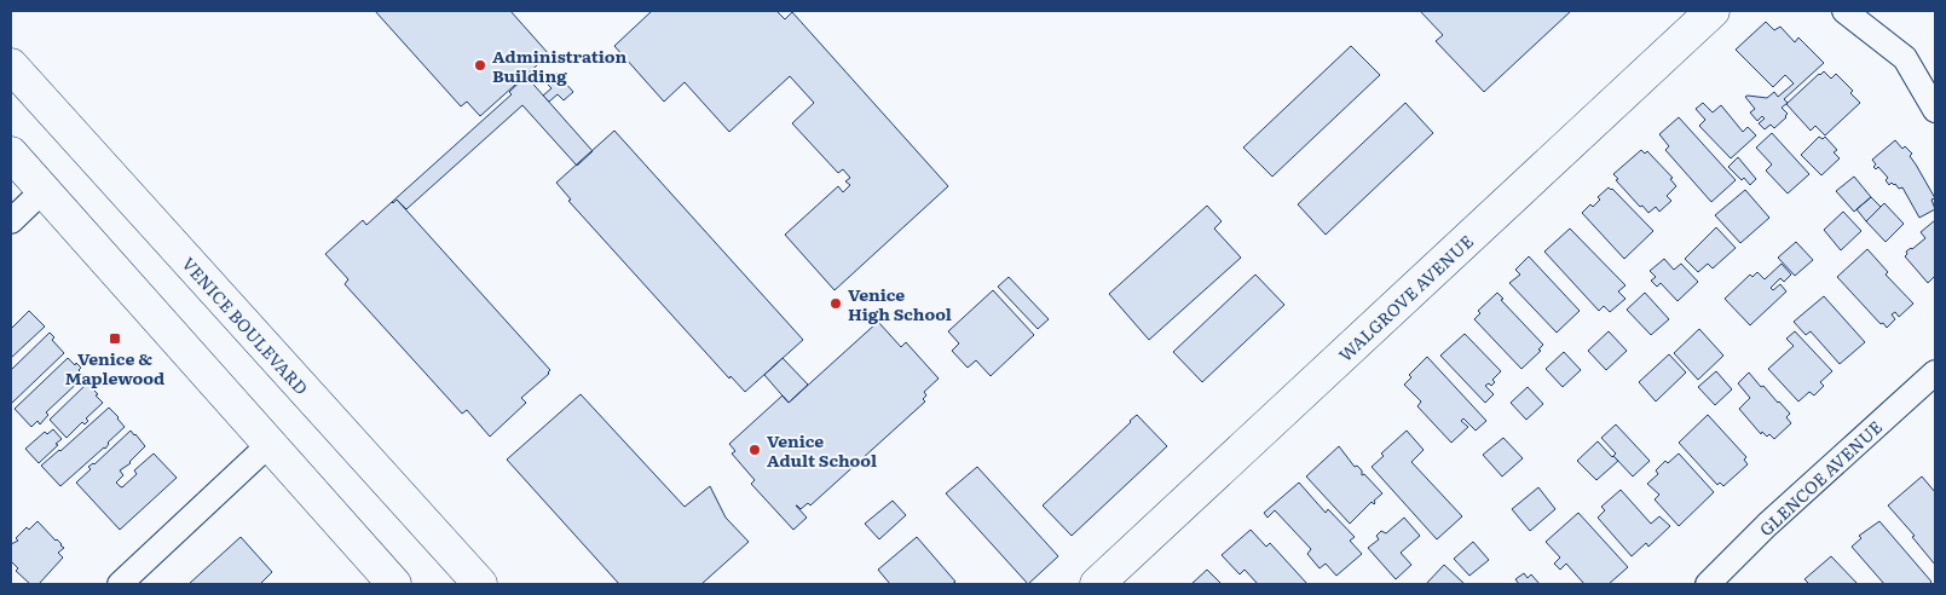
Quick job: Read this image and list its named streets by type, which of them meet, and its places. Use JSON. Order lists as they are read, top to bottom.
{
  "streets": {
    "main road": ["WALGROVE AVENUE", "VENICE BOULEVARD"],
    "street": ["GLENCOE AVENUE"]
  },
  "places": {
    "other": ["Administration Building", "Venice High School", "Venice Adult School"],
    "transit": ["Venice & Maplewood"]
  }
}
